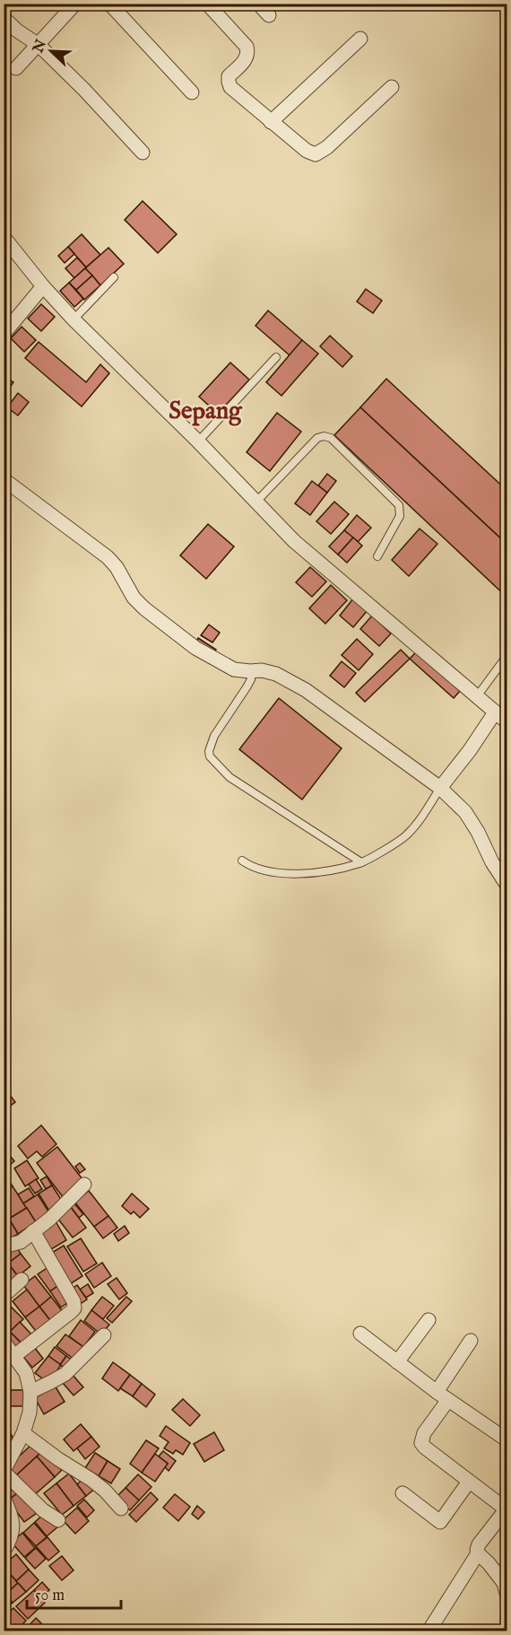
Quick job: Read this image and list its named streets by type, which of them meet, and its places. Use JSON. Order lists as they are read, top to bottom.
{
  "districts": ["Sepang"],
  "scale_bar": "50 m",
  "north": "top left"
}
